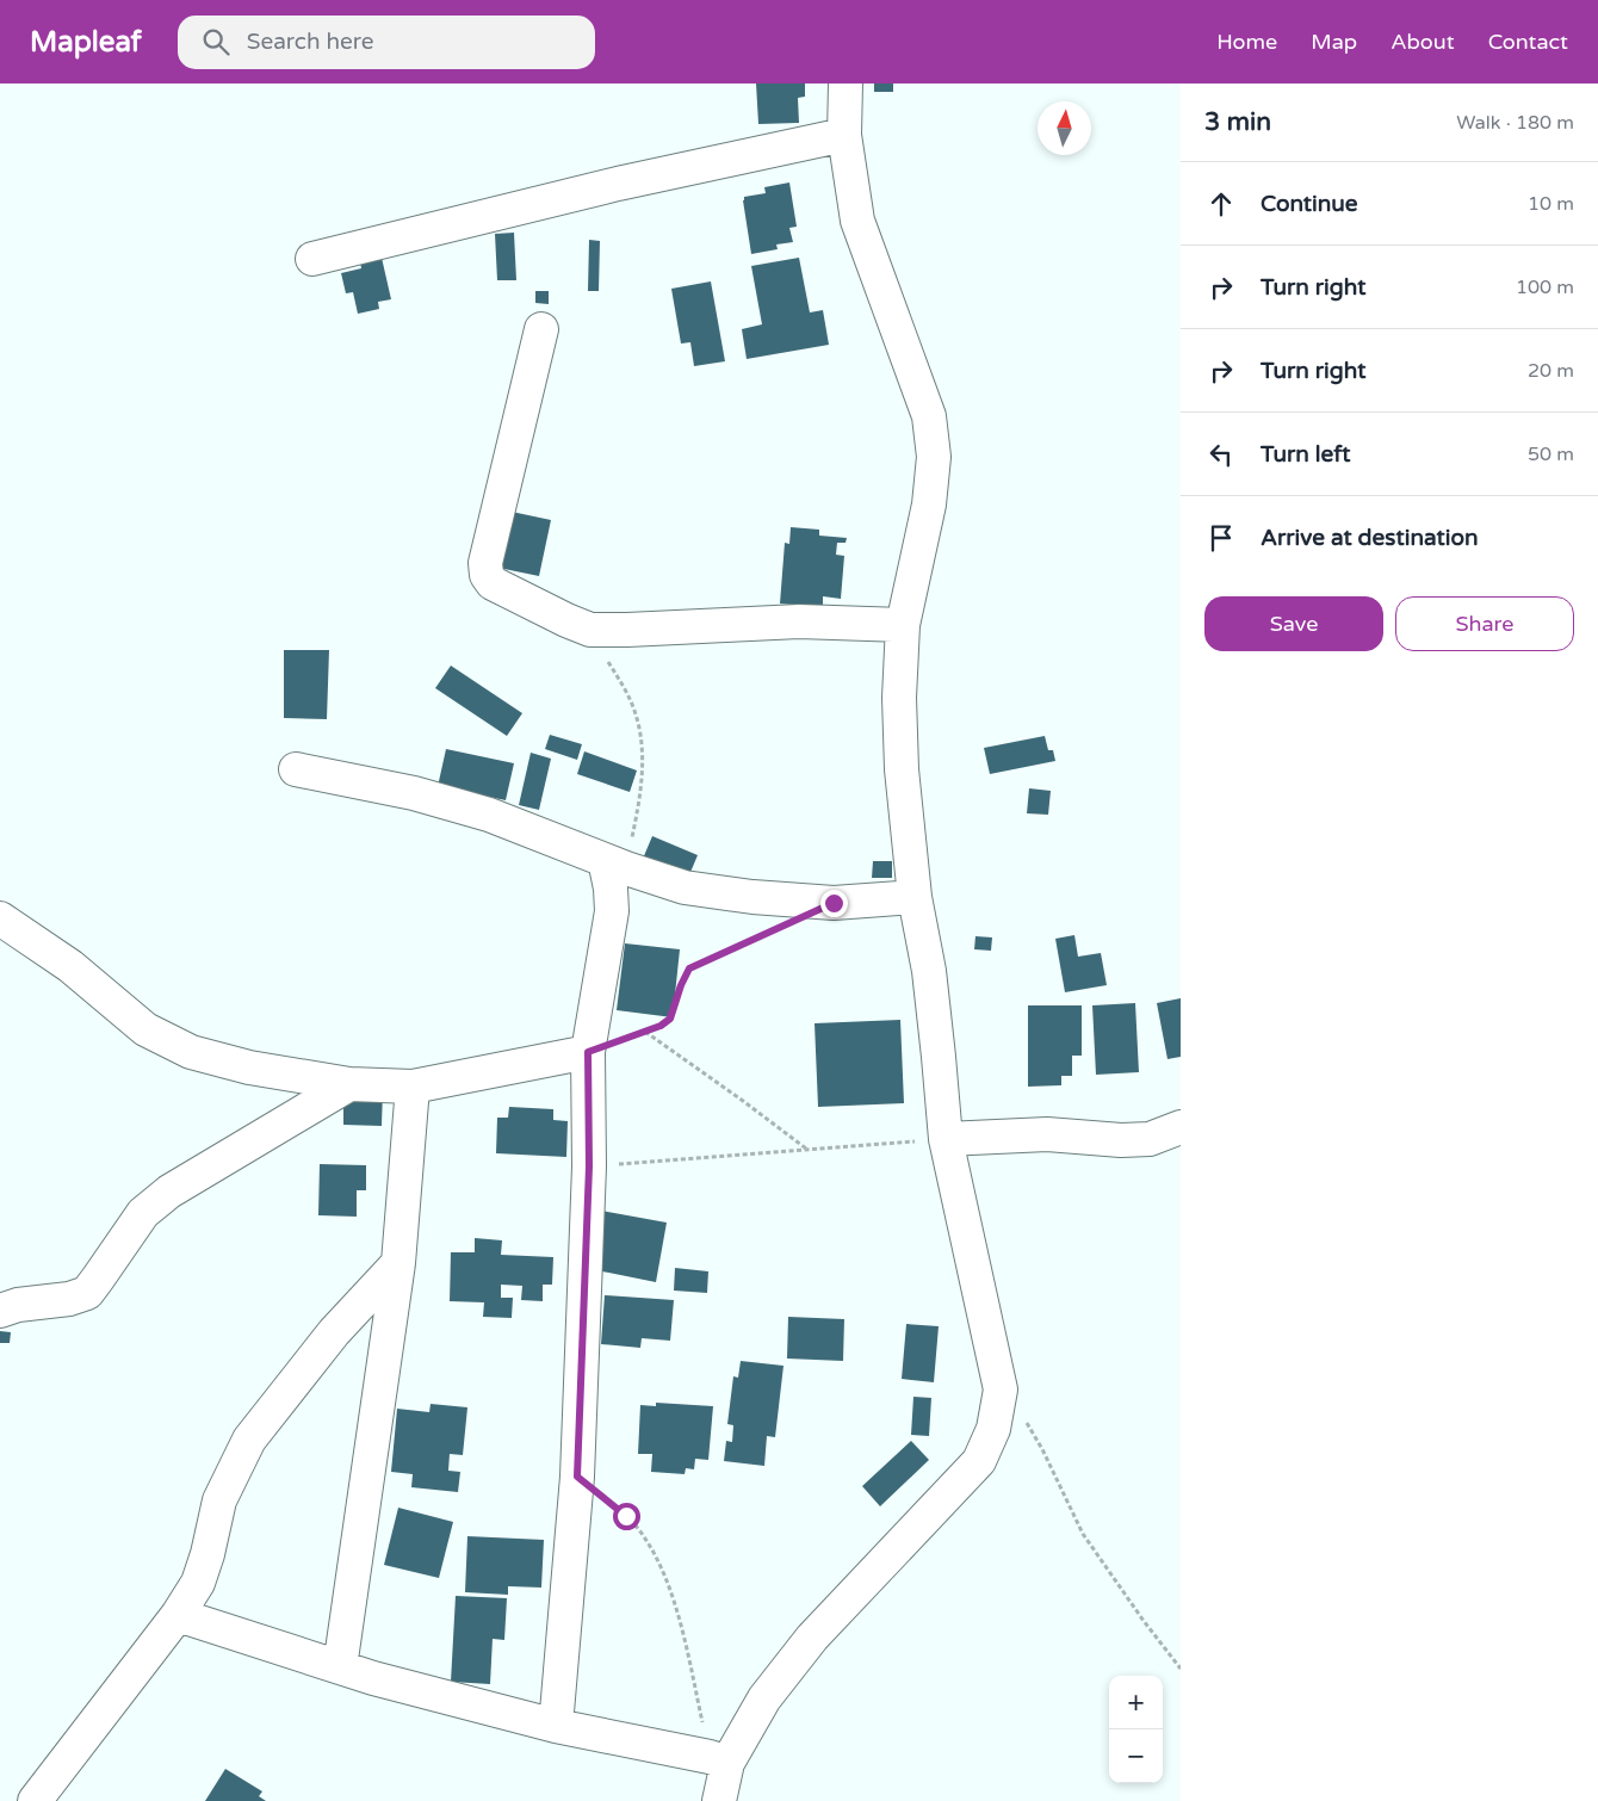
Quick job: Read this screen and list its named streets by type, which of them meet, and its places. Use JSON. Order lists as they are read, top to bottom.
{
  "north": "top",
  "page": {
    "header": "Mapleaf",
    "search": "Search here",
    "nav": [
      "Home",
      "Map",
      "About",
      "Contact"
    ],
    "heading": ["3 min", "Walk · 180 m"],
    "list": [
      ["Continue", "10 m"],
      ["Turn right", "100 m"],
      ["Turn right", "20 m"],
      ["Turn left", "50 m"],
      "Arrive at destination"
    ],
    "buttons": ["Save", "Share"],
    "map_buttons": ["+", "−"]
  }
}
